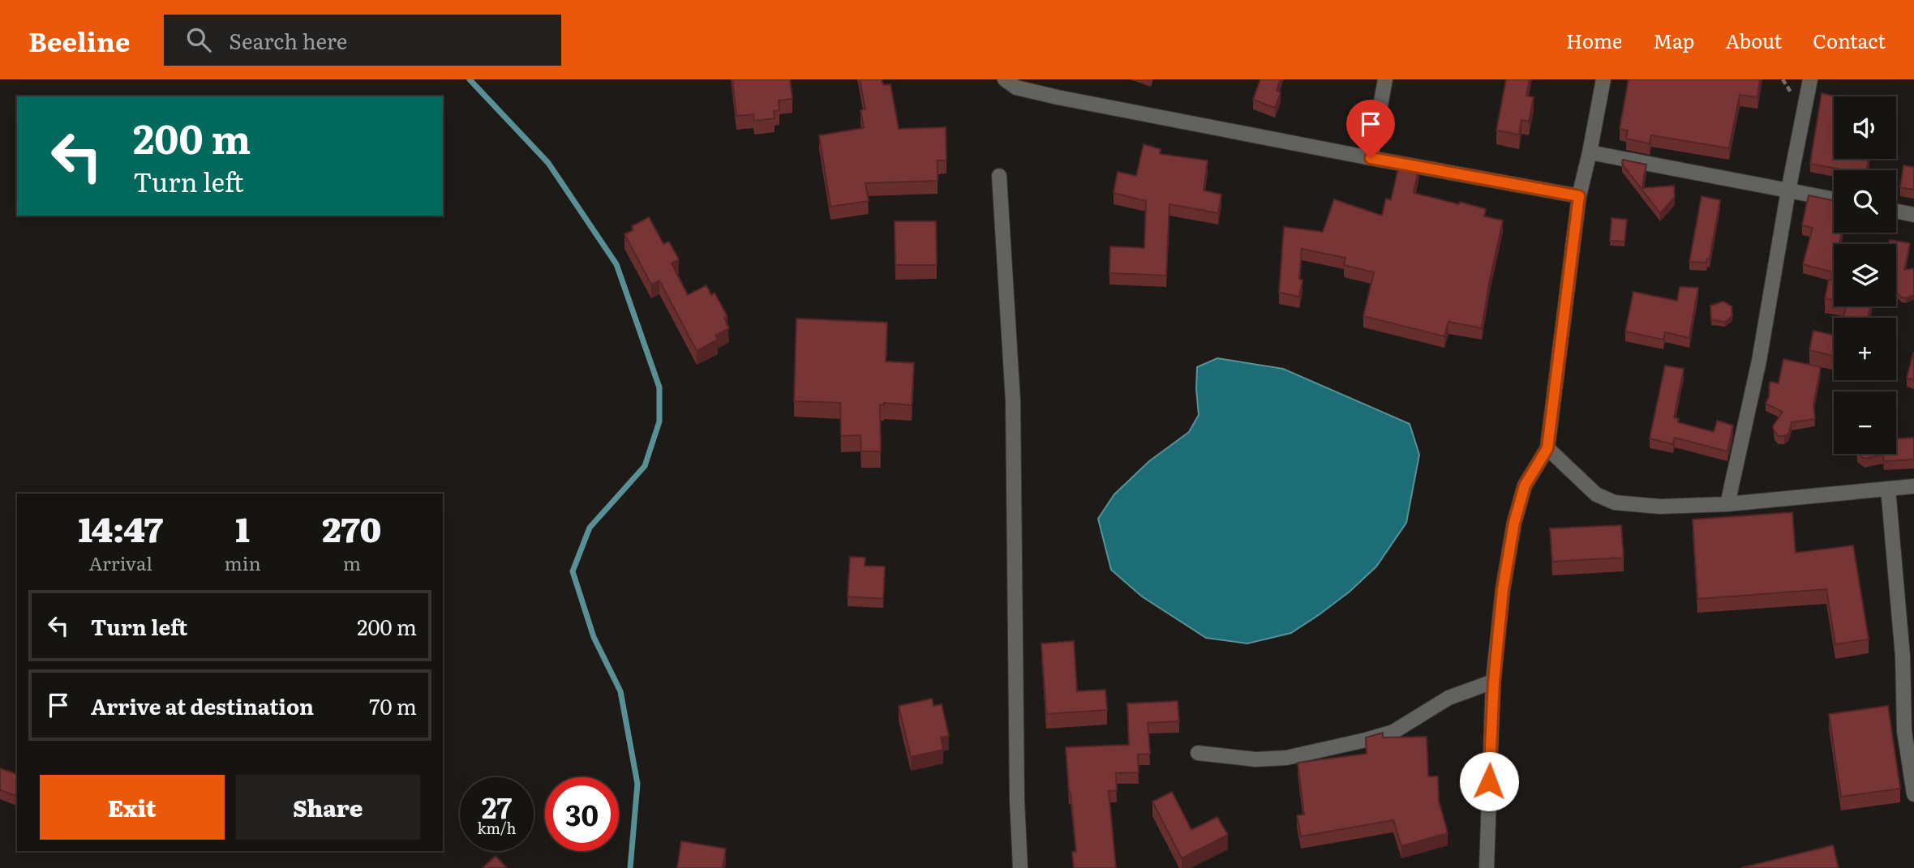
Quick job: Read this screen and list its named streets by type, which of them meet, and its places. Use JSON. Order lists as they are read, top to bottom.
{
  "page": {
    "header": "Beeline",
    "search": "Search here",
    "nav": [
      "Home",
      "Map",
      "About",
      "Contact"
    ],
    "map_buttons": ["+", "−"],
    "turn": ["200 m", "Turn left"],
    "eta": [
      "14:47",
      "Arrival",
      "1",
      "min",
      "270",
      "m"
    ],
    "list": [
      {
        "name": "Turn left",
        "value": "200 m"
      },
      {
        "name": "Arrive at destination",
        "value": "70 m"
      }
    ],
    "buttons": ["Exit", "Share"],
    "speed": "27 km/h",
    "limit": "30"
  }
}
